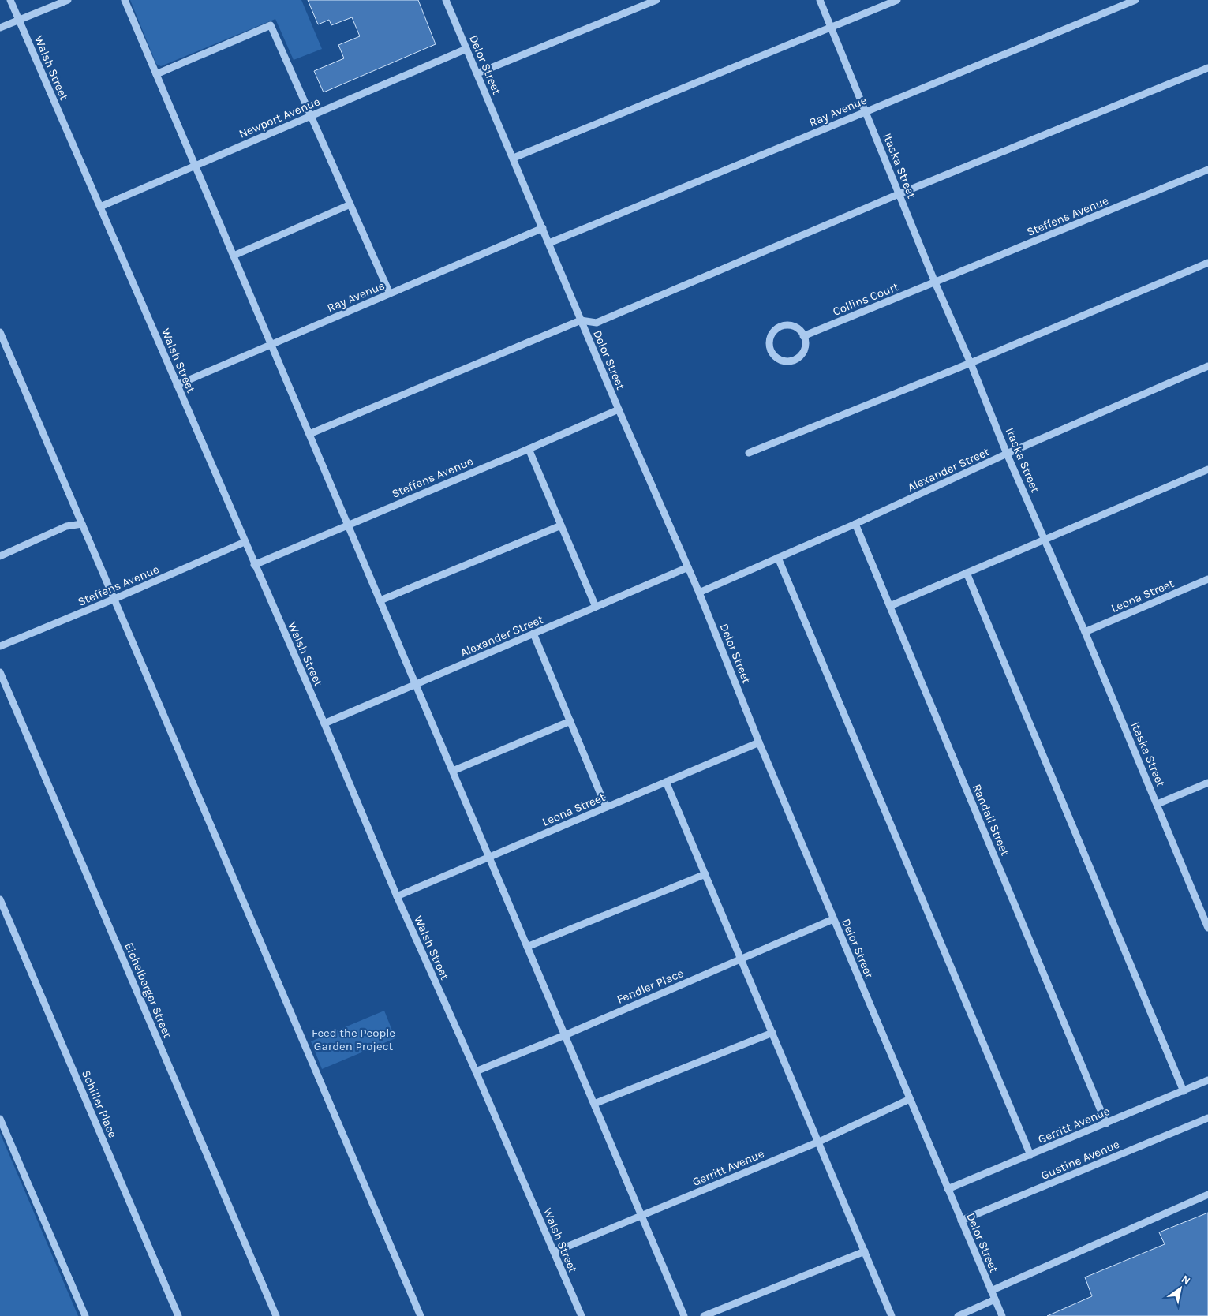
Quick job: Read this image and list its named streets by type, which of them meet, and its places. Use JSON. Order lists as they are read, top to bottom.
{
  "streets": {
    "street": [
      "Delor Street",
      "Walsh Street",
      "Ray Avenue",
      "Newport Avenue",
      "Itaska Street",
      "Steffens Avenue",
      "Collins Court",
      "Alexander Street",
      "Leona Street",
      "Randall Street",
      "Fendler Place",
      "Eichelberger Street",
      "Schiller Place",
      "Gerritt Avenue",
      "Gustine Avenue"
    ]
  },
  "crossings": [
    ["Delor Street", "Ray Avenue"],
    ["Delor Street", "Newport Avenue"],
    ["Delor Street", "Steffens Avenue"],
    ["Delor Street", "Alexander Street"],
    ["Delor Street", "Leona Street"],
    ["Delor Street", "Fendler Place"],
    ["Delor Street", "Gerritt Avenue"],
    ["Delor Street", "Gustine Avenue"],
    ["Walsh Street", "Ray Avenue"],
    ["Walsh Street", "Newport Avenue"],
    ["Walsh Street", "Steffens Avenue"],
    ["Walsh Street", "Alexander Street"],
    ["Walsh Street", "Leona Street"],
    ["Walsh Street", "Fendler Place"],
    ["Walsh Street", "Gerritt Avenue"],
    ["Ray Avenue", "Itaska Street"],
    ["Itaska Street", "Steffens Avenue"],
    ["Itaska Street", "Collins Court"],
    ["Itaska Street", "Alexander Street"],
    ["Itaska Street", "Leona Street"],
    ["Steffens Avenue", "Collins Court"],
    ["Alexander Street", "Randall Street"],
    ["Randall Street", "Gerritt Avenue"]
  ],
  "parks": ["Feed the People Garden Project"],
  "north": "top right"
}
